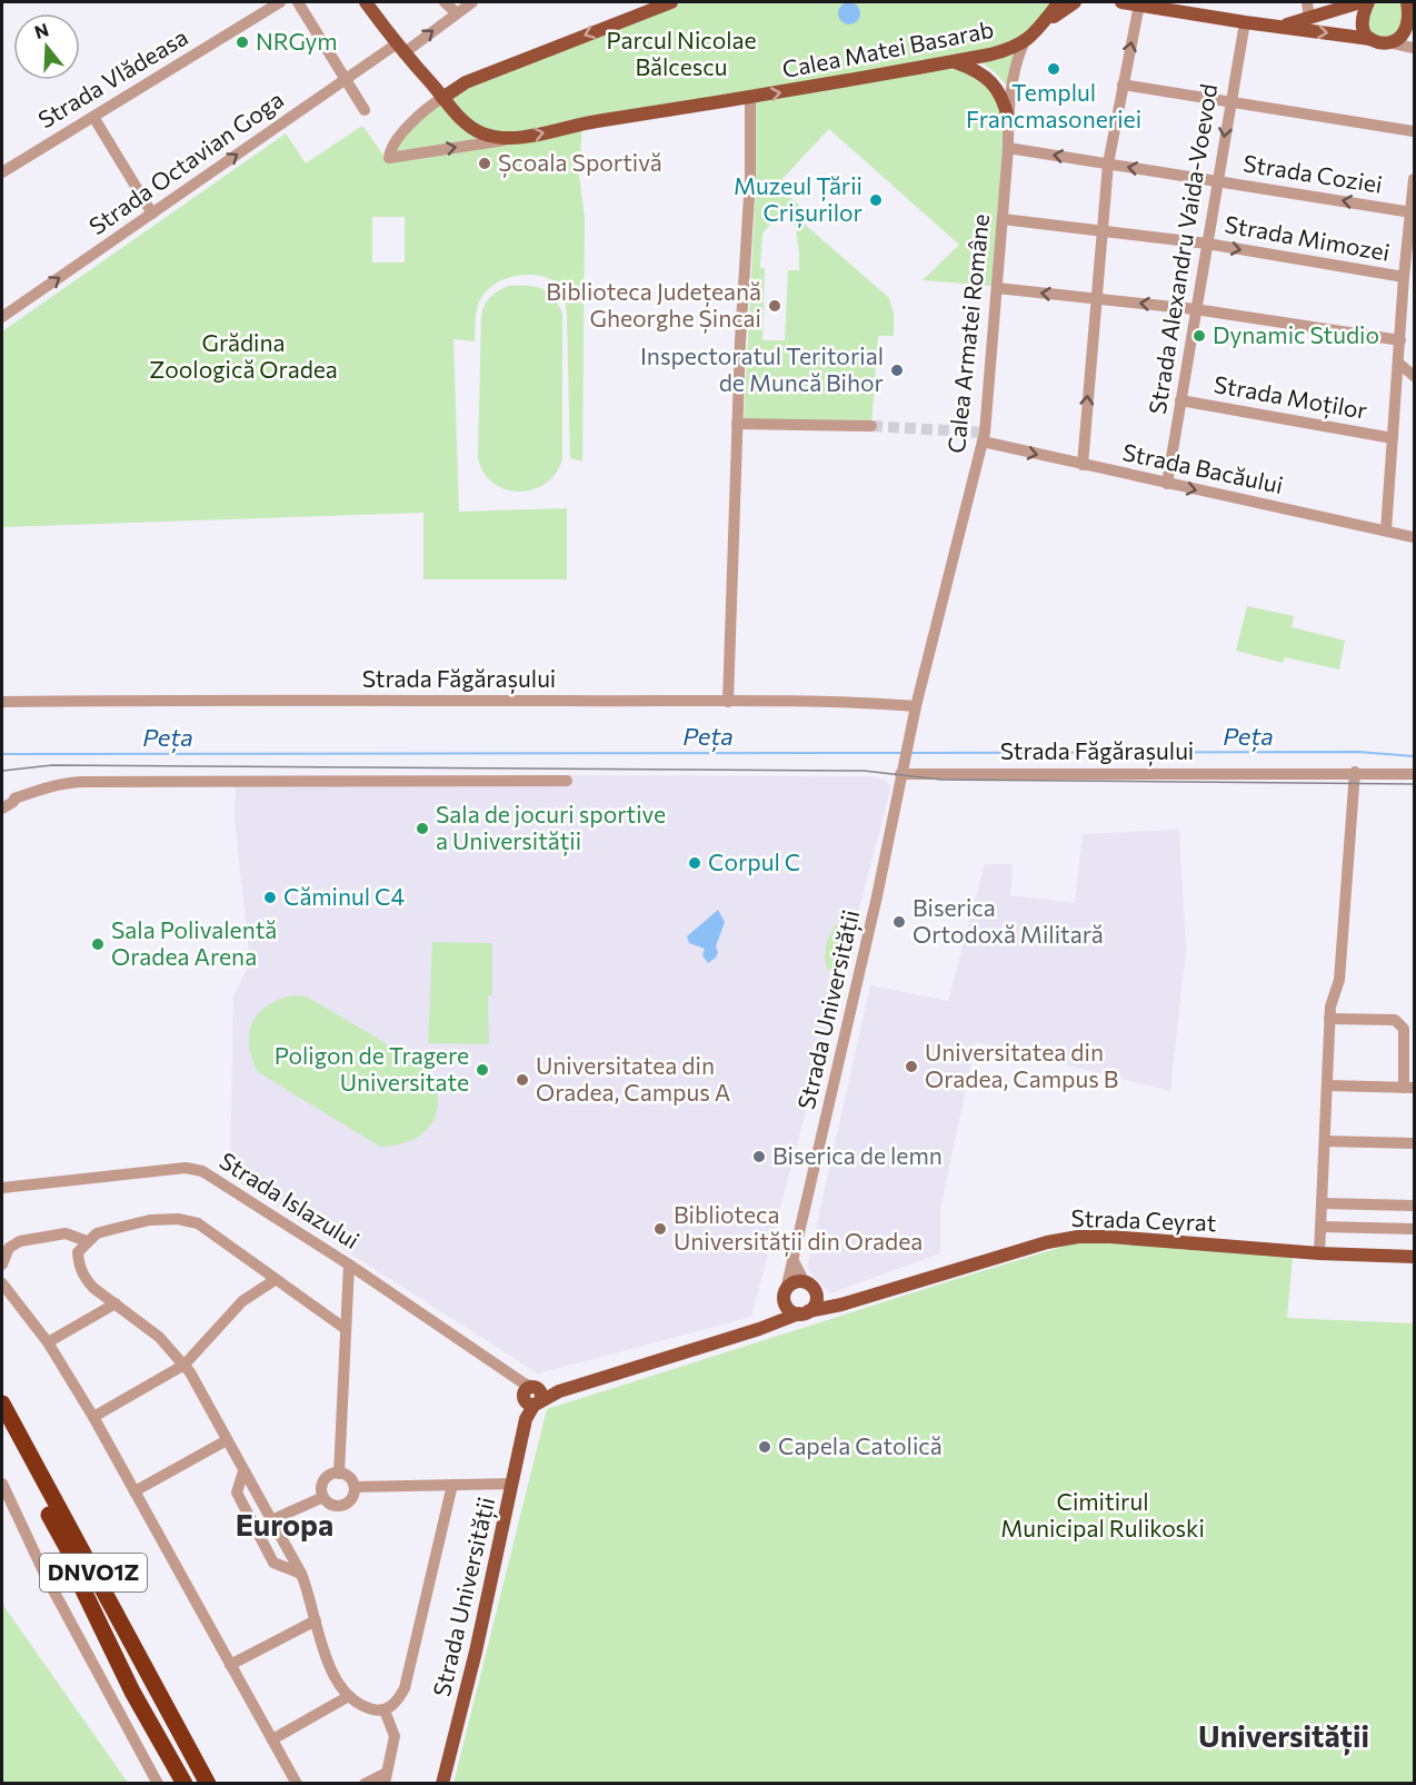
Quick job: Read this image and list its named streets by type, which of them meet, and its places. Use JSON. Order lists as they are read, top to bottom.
{
  "streets": {
    "highway": ["DNVO1Z"],
    "main road": ["Calea Matei Basarab", "Strada Universității", "Strada Ceyrat"],
    "street": [
      "Strada Vlădeasa",
      "Strada Octavian Goga",
      "Strada Coziei",
      "Strada Mimozei",
      "Strada Alexandru Vaida-Voevod",
      "Calea Armatei Române",
      "Strada Moților",
      "Strada Bacăului",
      "Strada Făgărașului",
      "Strada Islazului"
    ]
  },
  "crossings": [
    ["Calea Matei Basarab", "Strada Octavian Goga"],
    ["Calea Matei Basarab", "Calea Armatei Române"],
    ["Strada Coziei", "Strada Alexandru Vaida-Voevod"],
    ["Strada Coziei", "Calea Armatei Române"],
    ["Strada Mimozei", "Strada Alexandru Vaida-Voevod"],
    ["Strada Mimozei", "Calea Armatei Române"],
    ["Strada Alexandru Vaida-Voevod", "Strada Moților"],
    ["Strada Alexandru Vaida-Voevod", "Strada Bacăului"],
    ["Calea Armatei Române", "Strada Bacăului"],
    ["Calea Armatei Române", "Strada Făgărașului"],
    ["Calea Armatei Române", "Strada Universității"],
    ["Strada Făgărașului", "Strada Universității"],
    ["Strada Universității", "Strada Islazului"],
    ["Strada Universității", "Strada Ceyrat"]
  ],
  "one_way": ["Strada Octavian Goga", "Strada Bacăului"],
  "districts": ["Europa", "Universității"],
  "water": ["Peța"],
  "parks": ["Parcul Nicolae Bălcescu", "Grădina Zoologică Oradea", "Cimitirul Municipal Rulikoski"],
  "places": [
    "NRGym",
    "Templul Francmasoneriei",
    "Școala Sportivă",
    "Muzeul Țării Crișurilor",
    "Biblioteca Județeană Gheorghe Șincai",
    "Dynamic Studio",
    "Inspectoratul Teritorial de Muncă Bihor",
    "Sala de jocuri sportive a Universității",
    "Corpul C",
    "Căminul C4",
    "Biserica Ortodoxă Militară",
    "Sala Polivalentă Oradea Arena",
    "Universitatea din Oradea, Campus B",
    "Poligon de Tragere Universitate",
    "Universitatea din Oradea, Campus A",
    "Biserica de lemn",
    "Biblioteca Universității din Oradea",
    "Capela Catolică"
  ],
  "north": "top"
}
